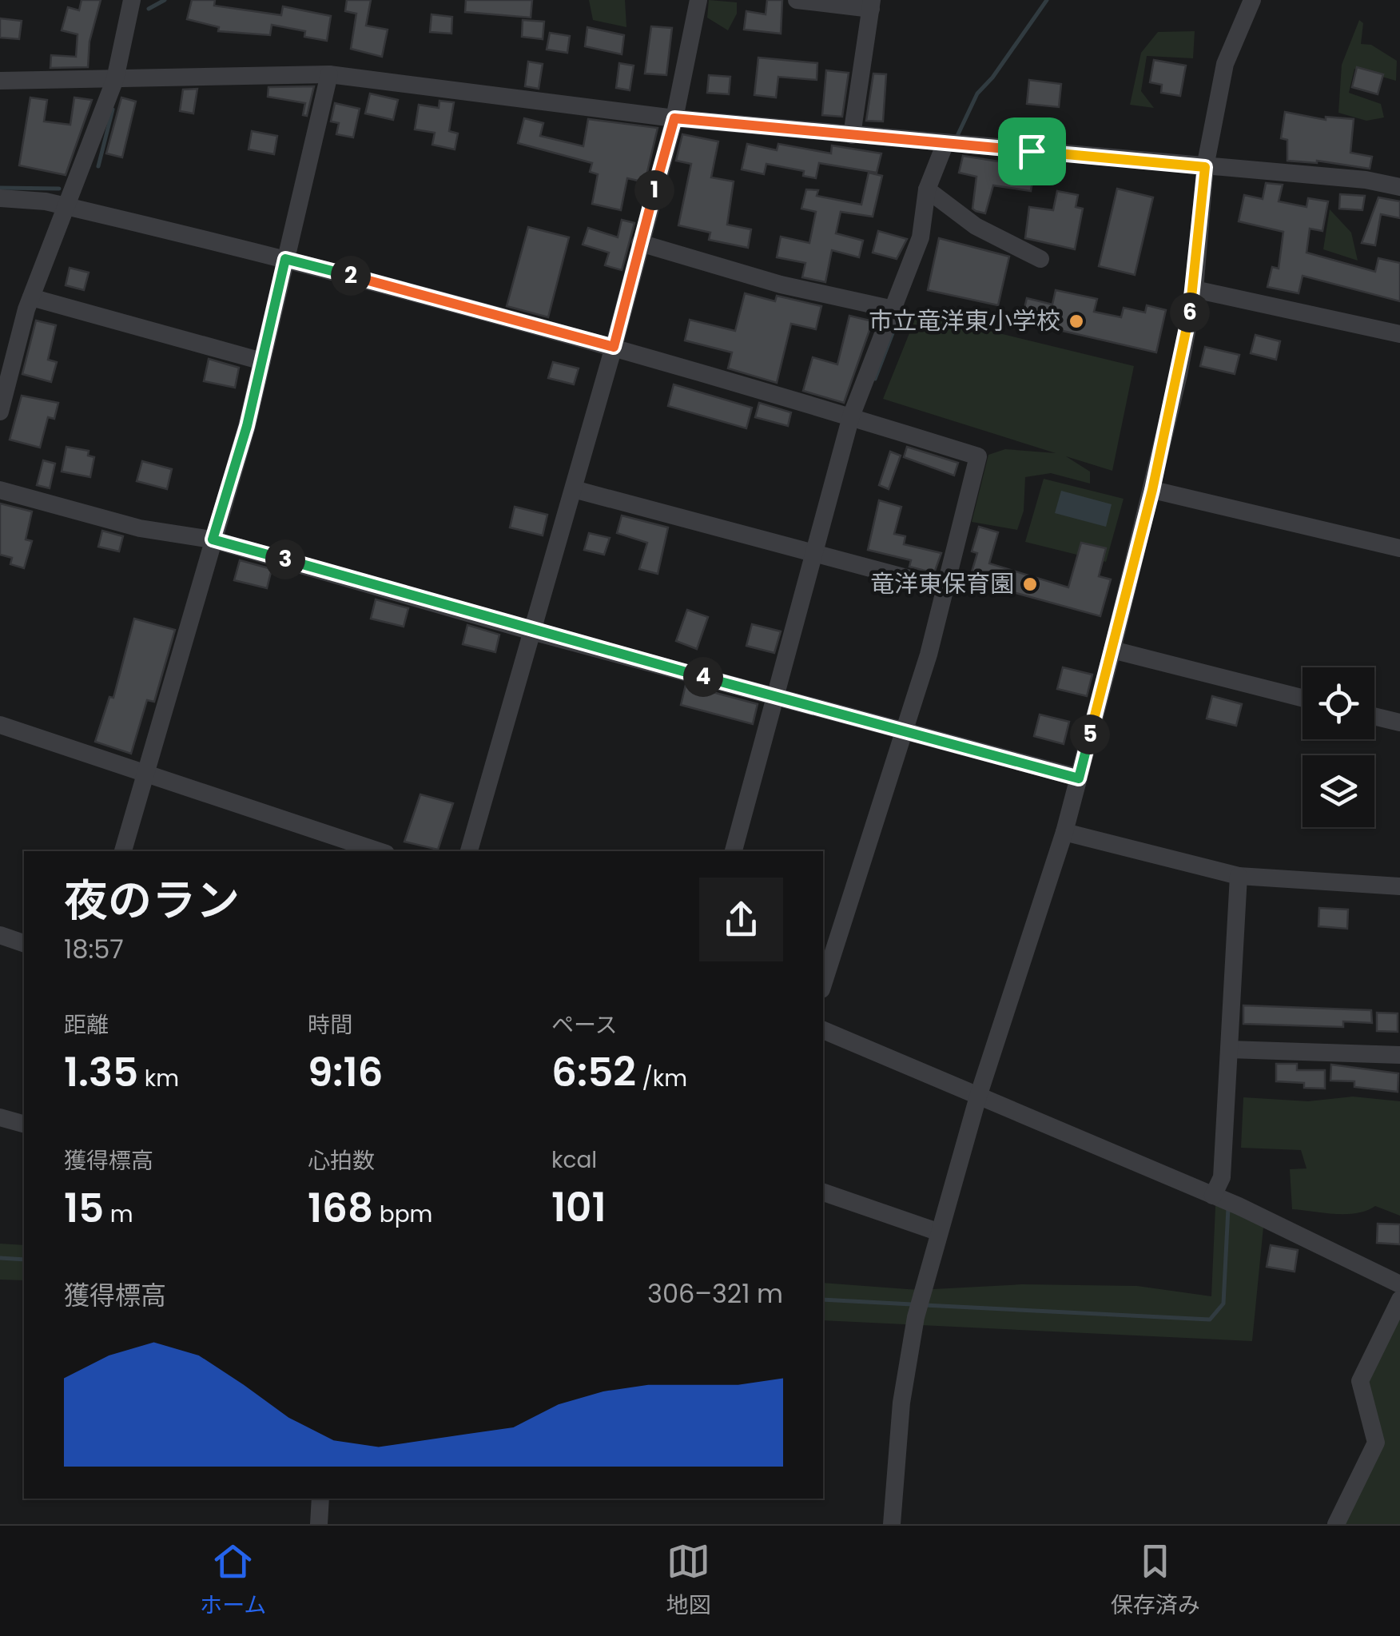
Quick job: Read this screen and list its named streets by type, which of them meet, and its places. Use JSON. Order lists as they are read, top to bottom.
{
  "places": ["市立竜洋東小学校", "竜洋東保育園"],
  "page": {
    "pins": [
      "1",
      "2",
      "6",
      "3",
      "4",
      "5"
    ],
    "heading": ["夜のラン", "18:57"],
    "stats": [
      ["距離", "1.35 km"],
      ["時間", "9:16"],
      ["ペース", "6:52 /km"],
      ["獲得標高", "15 m"],
      ["心拍数", "168 bpm"],
      ["kcal", "101"]
    ],
    "chart": ["獲得標高", "306–321 m"],
    "tabs": ["ホーム", "地図", "保存済み"]
  }
}
